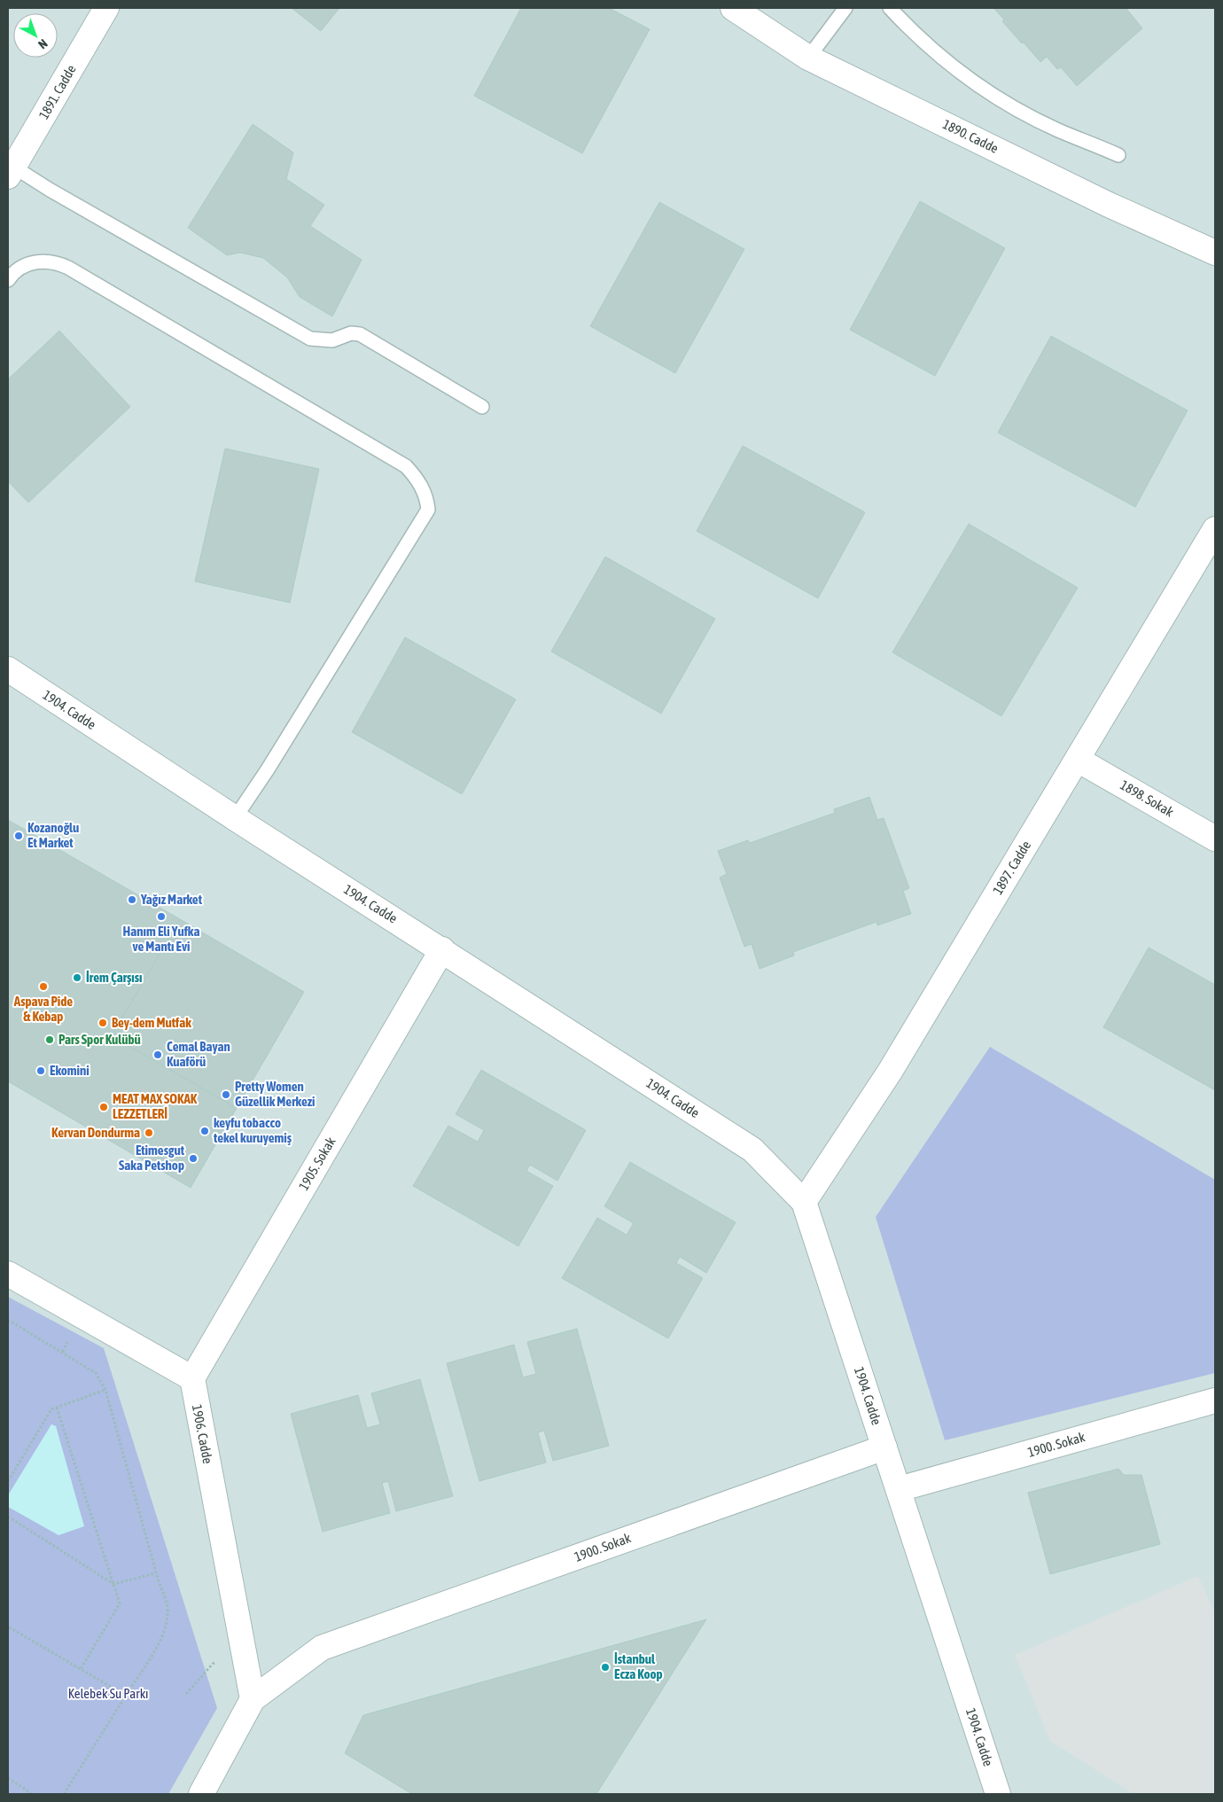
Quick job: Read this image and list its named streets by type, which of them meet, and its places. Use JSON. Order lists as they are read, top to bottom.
{
  "streets": {
    "street": [
      "1891. Cadde",
      "1890. Cadde",
      "1904. Cadde",
      "1898. Sokak",
      "1897. Cadde",
      "1905. Sokak",
      "1906. Cadde",
      "1900. Sokak"
    ]
  },
  "crossings": [
    ["1904. Cadde", "1897. Cadde"],
    ["1904. Cadde", "1905. Sokak"],
    ["1904. Cadde", "1900. Sokak"],
    ["1898. Sokak", "1897. Cadde"],
    ["1905. Sokak", "1906. Cadde"],
    ["1906. Cadde", "1900. Sokak"]
  ],
  "parks": ["Kelebek Su Parkı"],
  "places": [
    "Kozanoğlu Et Market",
    "Yağız Market",
    "Hanım Eli Yufka ve Mantı Evi",
    "İrem Çarşısı",
    "Aspava Pide & Kebap",
    "Bey-dem Mutfak",
    "Pars Spor Kulübü",
    "Cemal Bayan Kuaförü",
    "Ekomini",
    "Pretty Women Güzellik Merkezi",
    "MEAT MAX SOKAK LEZZETLERİ",
    "keyfu tobacco tekel kuruyemiş",
    "Kervan Dondurma",
    "Etimesgut Saka Petshop",
    "İstanbul Ecza Koop"
  ],
  "north": "bottom right"
}
